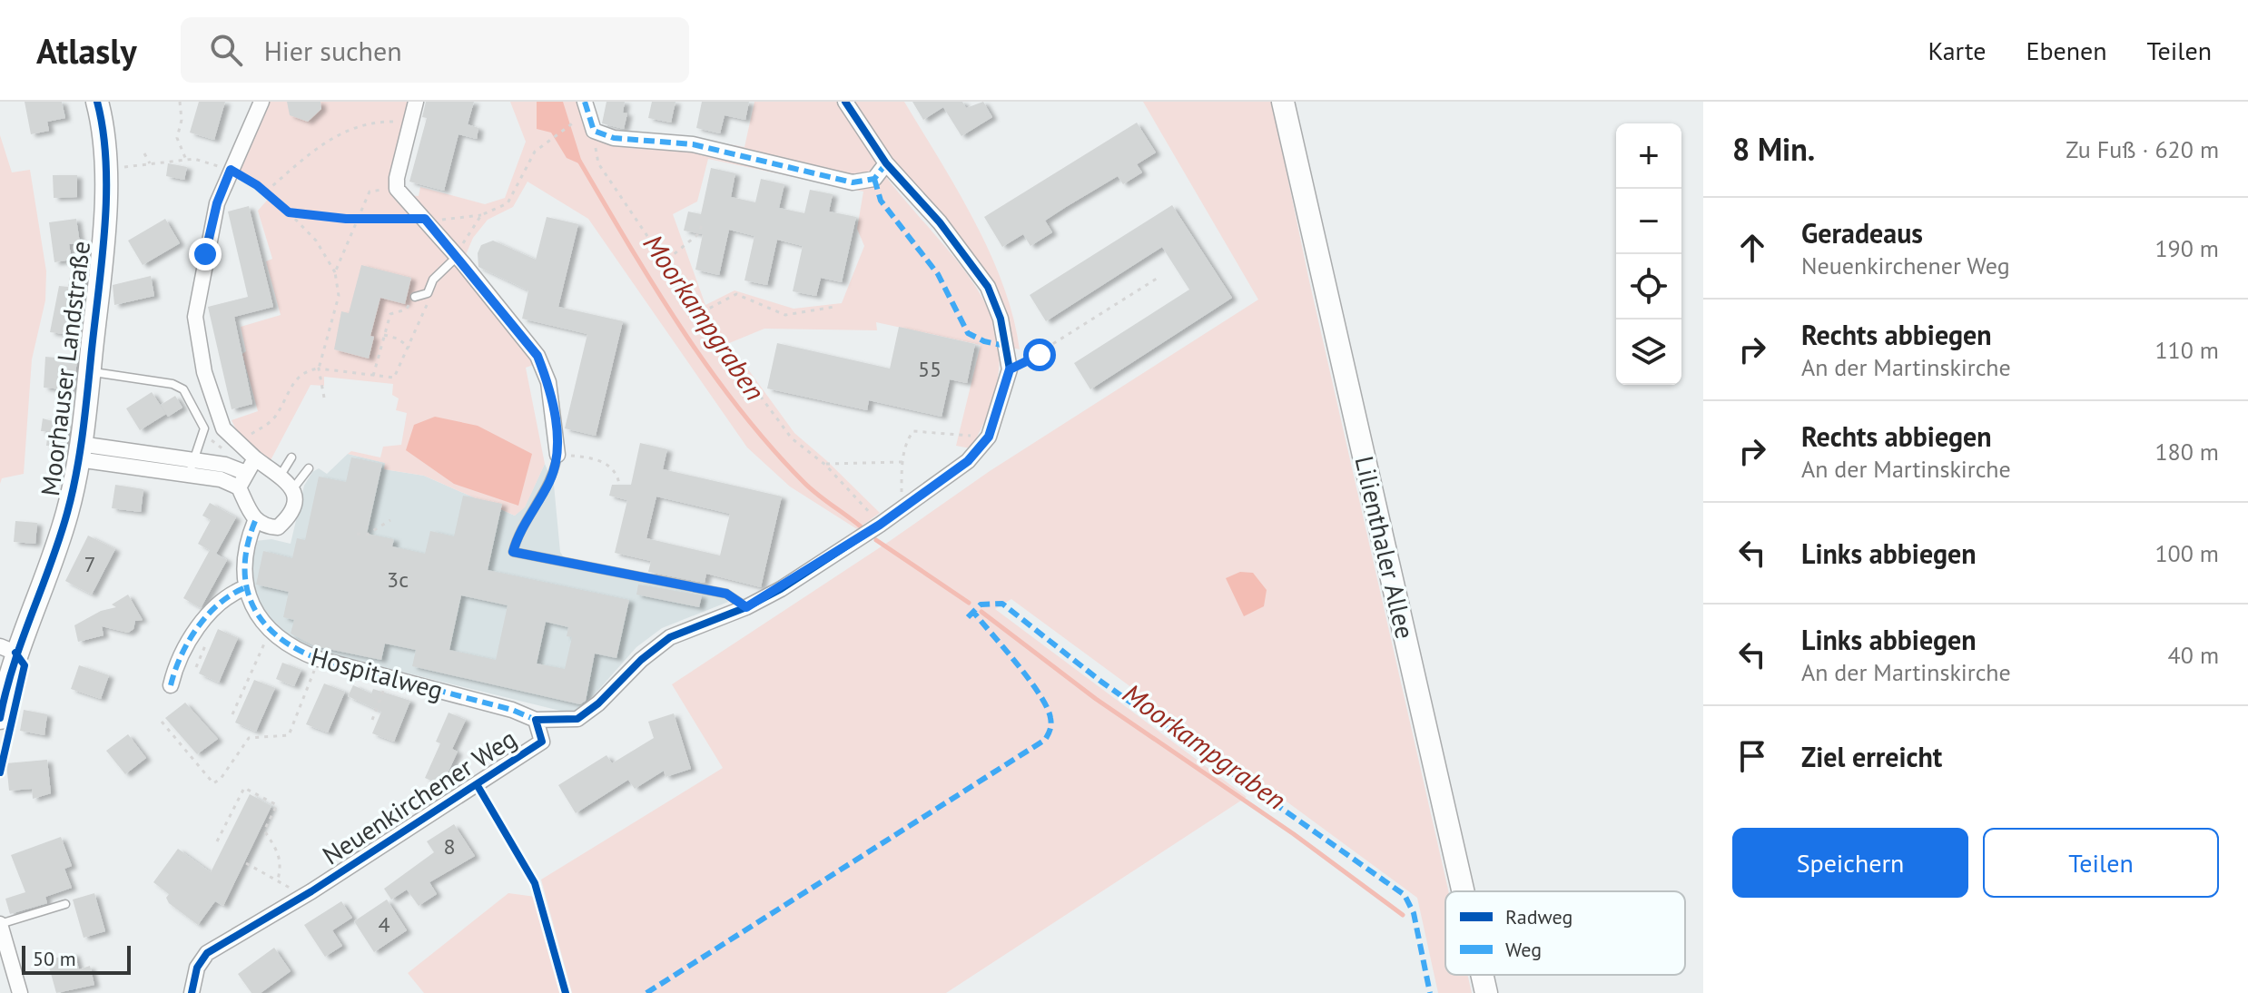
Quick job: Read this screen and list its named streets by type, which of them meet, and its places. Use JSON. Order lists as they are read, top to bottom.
{
  "streets": {
    "main road": ["Moorhauser Landstraße", "Lilienthaler Allee"],
    "street": ["Hospitalweg", "Neuenkirchener Weg"]
  },
  "crossings": [
    ["Hospitalweg", "Neuenkirchener Weg"]
  ],
  "water": ["Moorkampgraben"],
  "house_numbers": [
    "55",
    "7",
    "3c",
    "8",
    "4"
  ],
  "legend": ["Radweg", "Weg"],
  "scale_bar": "50 m",
  "page": {
    "header": "Atlasly",
    "search": "Hier suchen",
    "nav": ["Karte", "Ebenen", "Teilen"],
    "heading": ["8 Min.", "Zu Fuß · 620 m"],
    "map_buttons": ["+", "−"],
    "list": [
      ["Geradeaus", "Neuenkirchener Weg", "190 m"],
      ["Rechts abbiegen", "An der Martinskirche", "110 m"],
      ["Rechts abbiegen", "An der Martinskirche", "180 m"],
      ["Links abbiegen", "100 m"],
      ["Links abbiegen", "An der Martinskirche", "40 m"],
      "Ziel erreicht"
    ],
    "buttons": ["Speichern", "Teilen"],
    "scale": "50 m"
  }
}
